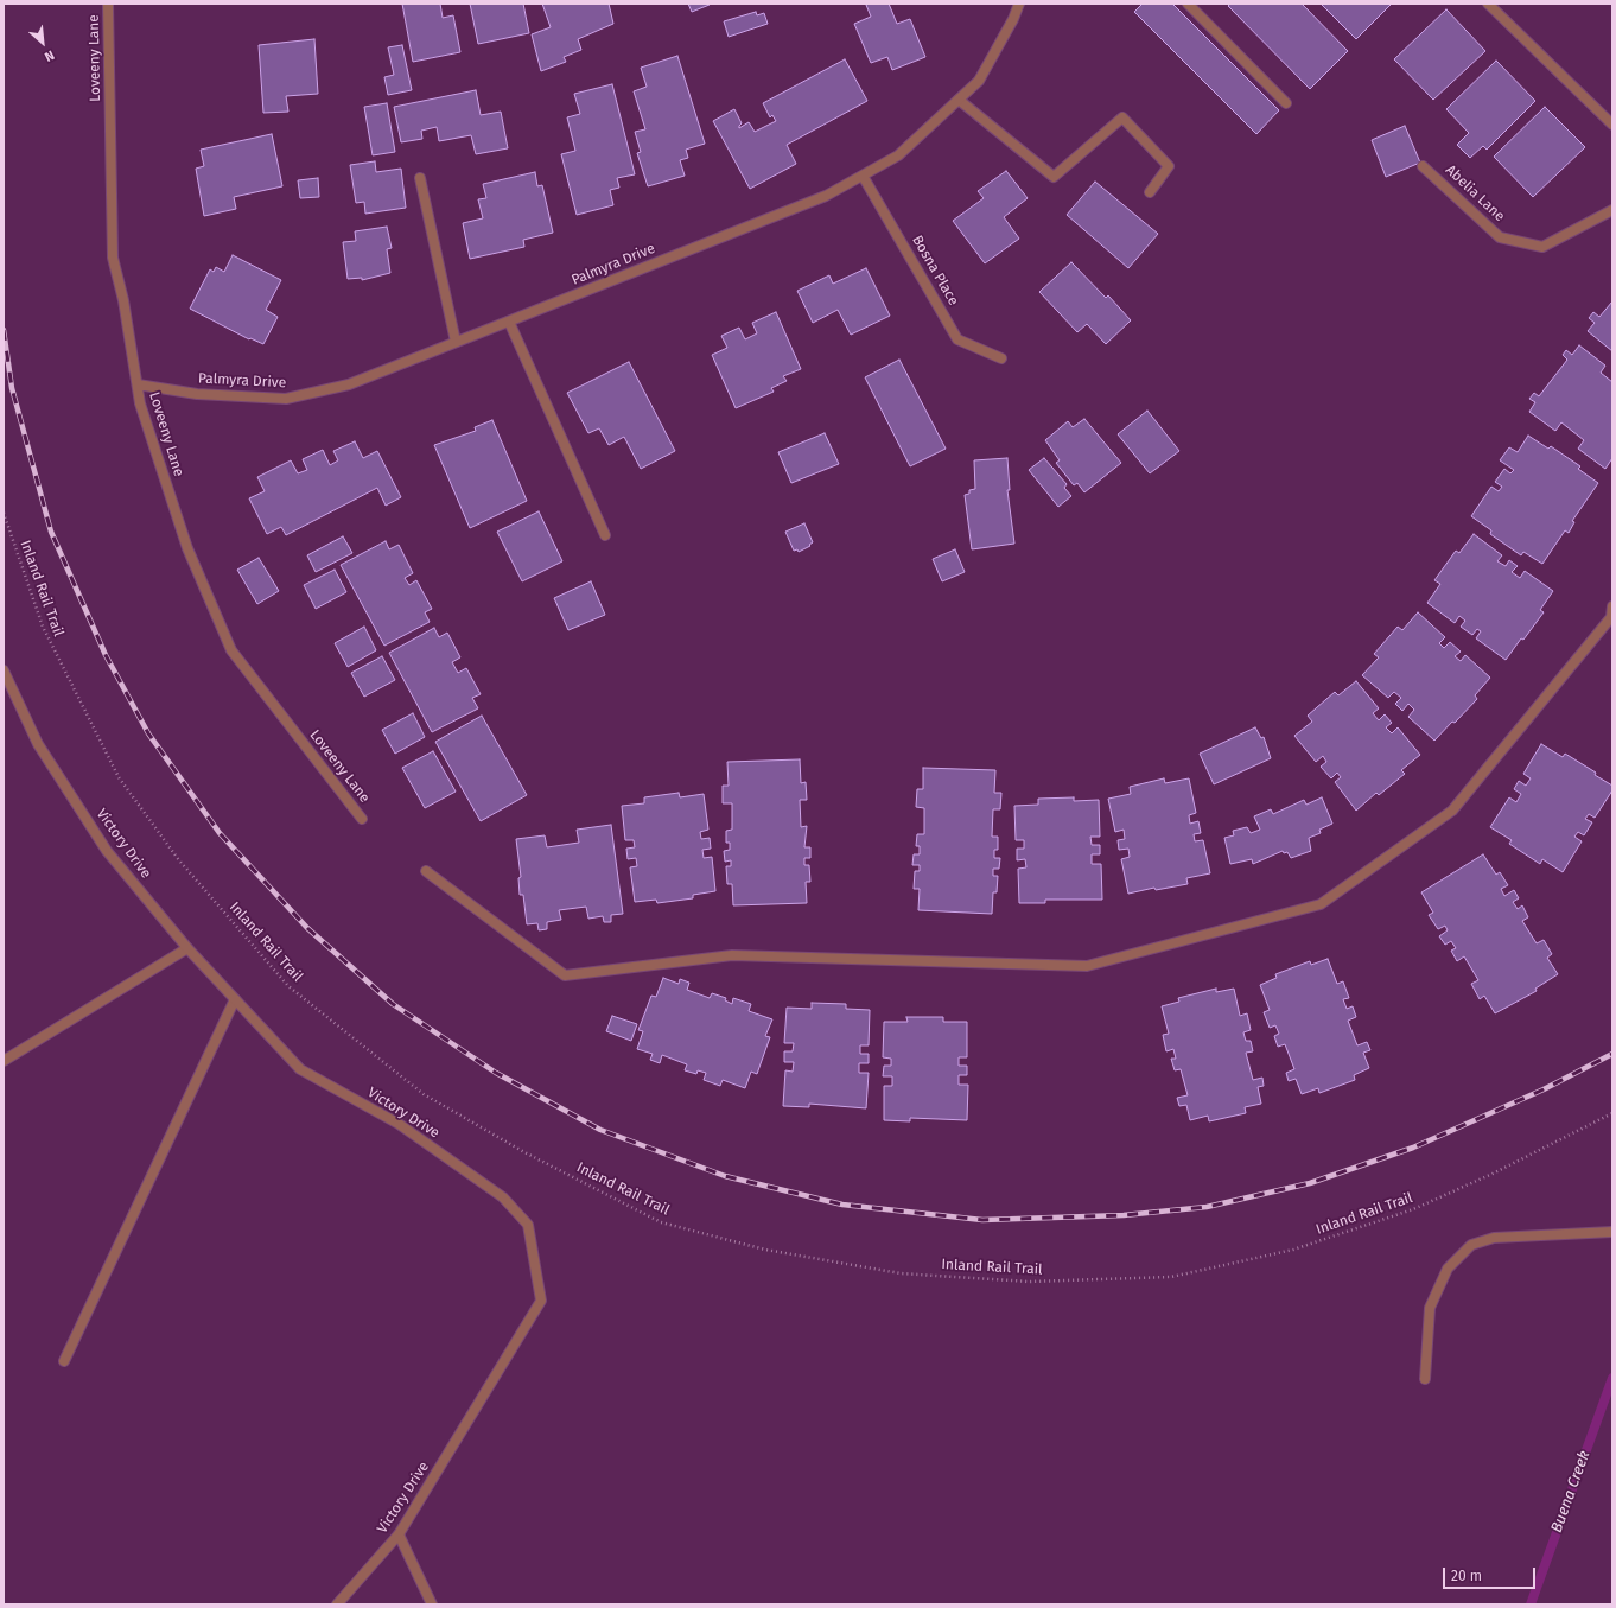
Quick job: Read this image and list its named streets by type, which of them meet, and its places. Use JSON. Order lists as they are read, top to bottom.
{
  "streets": {
    "street": [
      "Loveeny Lane",
      "Abelia Lane",
      "Palmyra Drive",
      "Bosna Place",
      "Victory Drive"
    ],
    "path": ["Inland Rail Trail"]
  },
  "crossings": [
    ["Loveeny Lane", "Palmyra Drive"],
    ["Palmyra Drive", "Bosna Place"]
  ],
  "water": ["Buena Creek"],
  "scale_bar": "20 m",
  "north": "bottom right"
}
